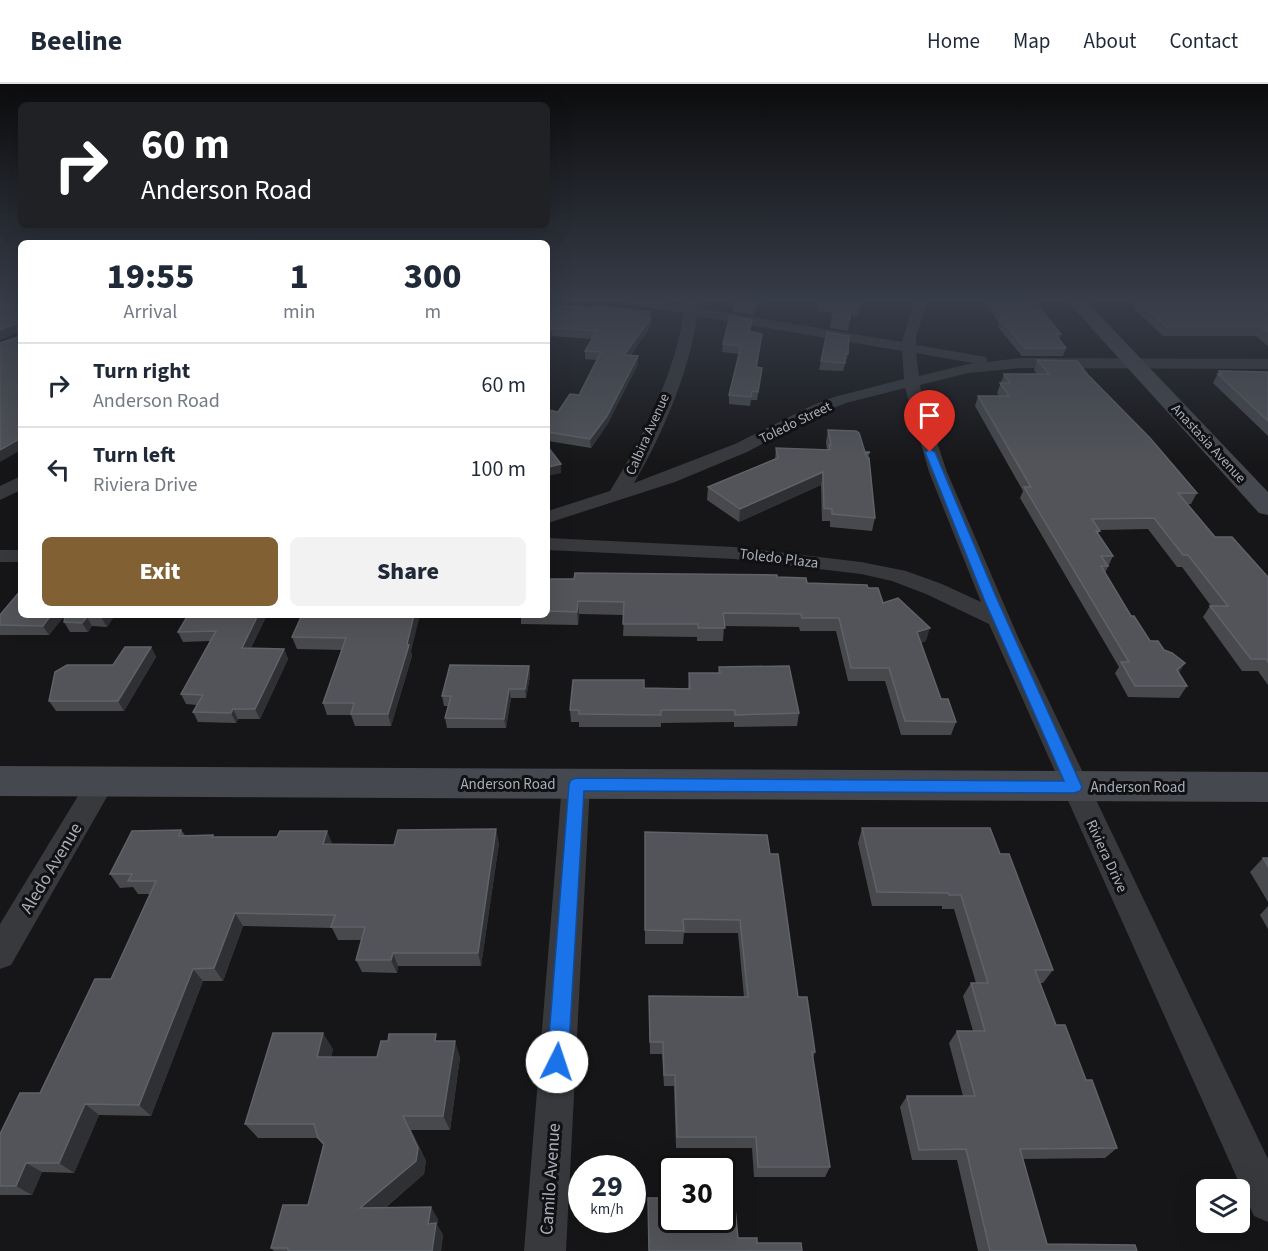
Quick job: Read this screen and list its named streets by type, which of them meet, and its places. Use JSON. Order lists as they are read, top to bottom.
{
  "streets": {
    "street": [
      "Toledo Street",
      "Calbira Avenue",
      "Anastasia Avenue",
      "Toledo Plaza",
      "Anderson Road",
      "Riviera Drive",
      "Aledo Avenue",
      "Camilo Avenue"
    ]
  },
  "crossings": [
    ["Toledo Street", "Calbira Avenue"],
    ["Toledo Street", "Anastasia Avenue"],
    ["Toledo Street", "Riviera Drive"],
    ["Toledo Plaza", "Riviera Drive"],
    ["Anderson Road", "Riviera Drive"],
    ["Anderson Road", "Aledo Avenue"],
    ["Anderson Road", "Camilo Avenue"]
  ],
  "page": {
    "header": "Beeline",
    "nav": [
      "Home",
      "Map",
      "About",
      "Contact"
    ],
    "turn": ["60 m", "Anderson Road"],
    "eta": [
      "19:55",
      "Arrival",
      "1",
      "min",
      "300",
      "m"
    ],
    "list": [
      {
        "name": "Turn right",
        "note": "Anderson Road",
        "value": "60 m"
      },
      {
        "name": "Turn left",
        "note": "Riviera Drive",
        "value": "100 m"
      }
    ],
    "buttons": ["Exit", "Share"],
    "speed": "29 km/h",
    "limit": "30"
  }
}
